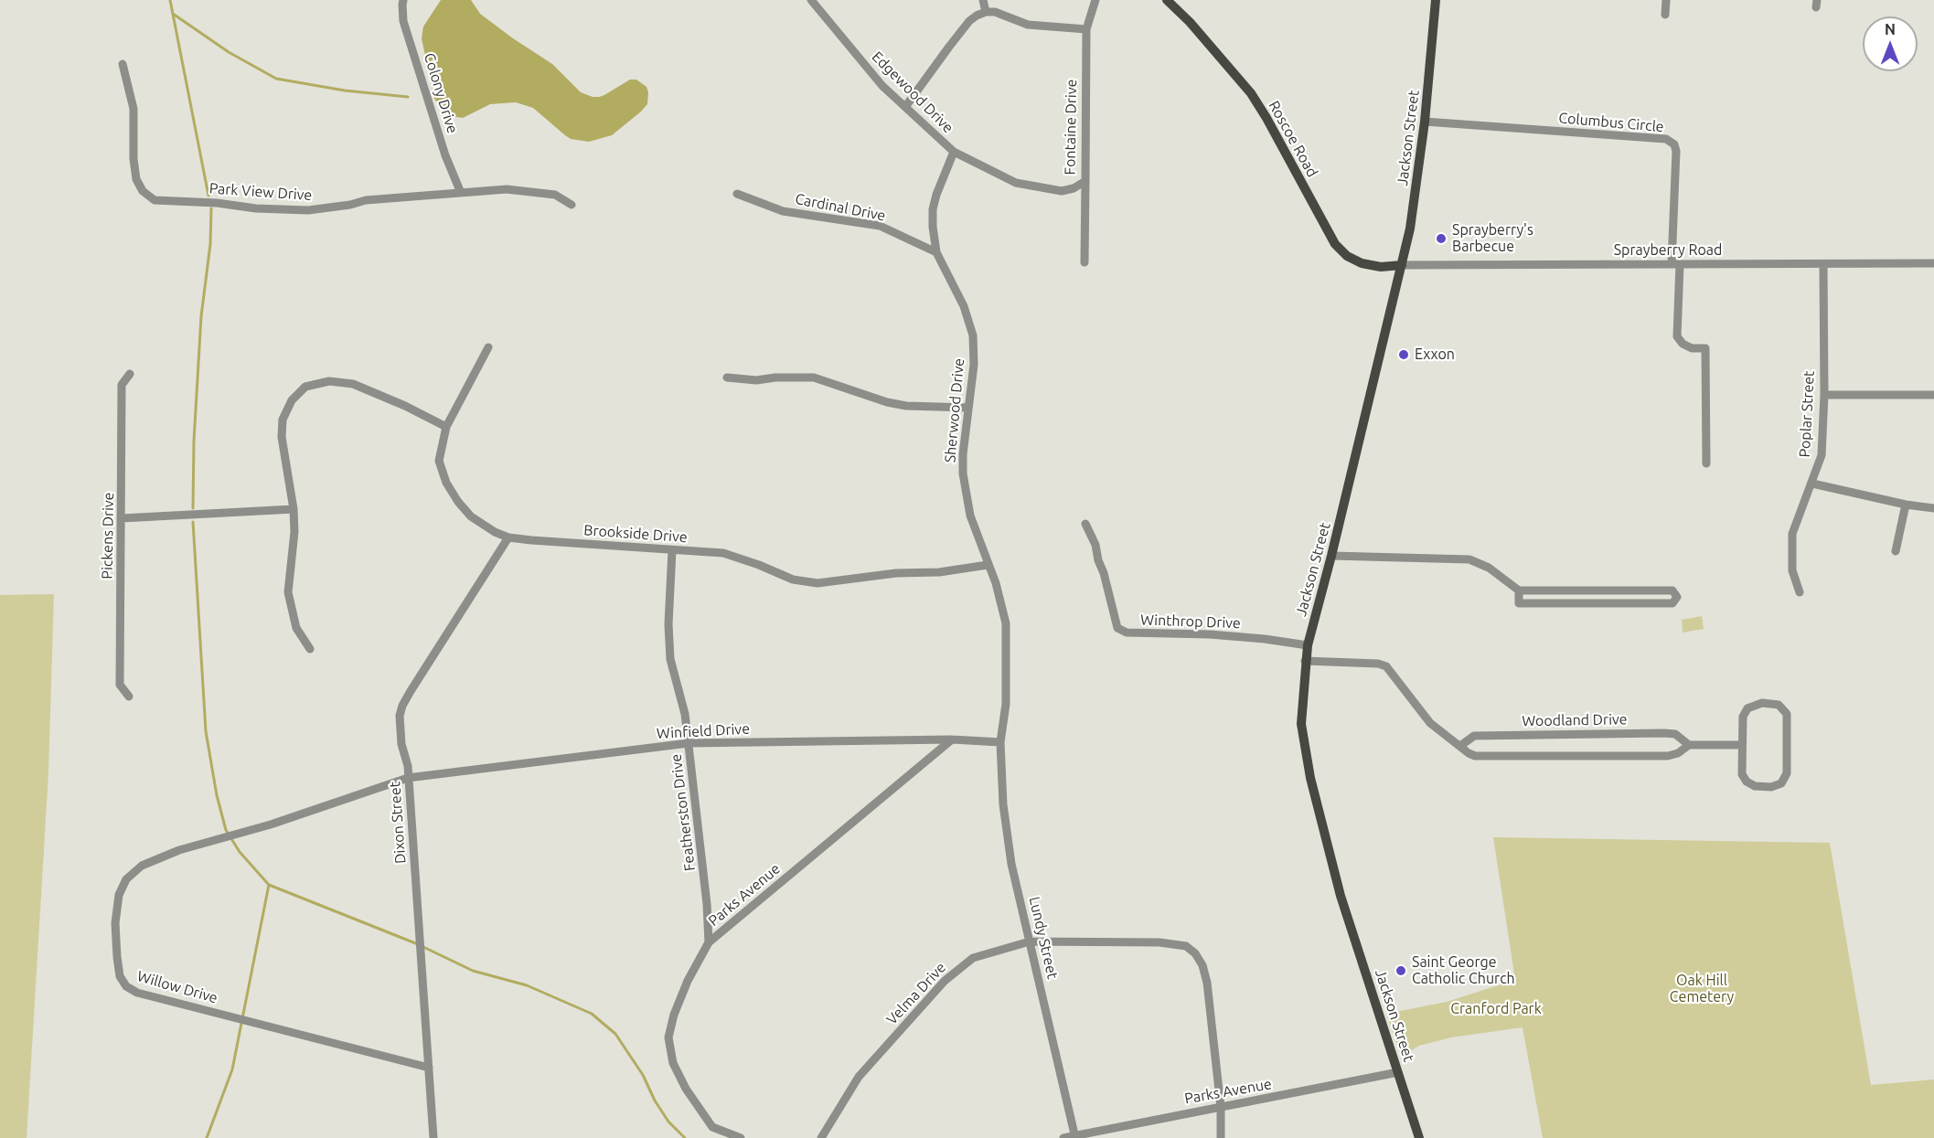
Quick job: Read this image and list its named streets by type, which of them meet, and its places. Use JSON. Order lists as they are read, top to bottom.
{
  "streets": {
    "main road": ["Jackson Street", "Roscoe Road"],
    "street": [
      "Edgewood Drive",
      "Colony Drive",
      "Columbus Circle",
      "Fontaine Drive",
      "Park View Drive",
      "Cardinal Drive",
      "Sprayberry Road",
      "Sherwood Drive",
      "Poplar Street",
      "Brookside Drive",
      "Pickens Drive",
      "Winthrop Drive",
      "Woodland Drive",
      "Winfield Drive",
      "Featherston Drive",
      "Dixon Street",
      "Parks Avenue",
      "Lundy Street",
      "Willow Drive",
      "Velma Drive"
    ]
  },
  "crossings": [
    ["Edgewood Drive", "Fontaine Drive"],
    ["Edgewood Drive", "Sherwood Drive"],
    ["Colony Drive", "Park View Drive"],
    ["Columbus Circle", "Jackson Street"],
    ["Columbus Circle", "Sprayberry Road"],
    ["Fontaine Drive", "Sherwood Drive"],
    ["Jackson Street", "Roscoe Road"],
    ["Jackson Street", "Sprayberry Road"],
    ["Jackson Street", "Winthrop Drive"],
    ["Jackson Street", "Woodland Drive"],
    ["Jackson Street", "Parks Avenue"],
    ["Roscoe Road", "Sprayberry Road"],
    ["Cardinal Drive", "Sherwood Drive"],
    ["Sprayberry Road", "Poplar Street"],
    ["Sherwood Drive", "Brookside Drive"],
    ["Sherwood Drive", "Winfield Drive"],
    ["Sherwood Drive", "Lundy Street"],
    ["Brookside Drive", "Featherston Drive"],
    ["Brookside Drive", "Dixon Street"],
    ["Winfield Drive", "Featherston Drive"],
    ["Winfield Drive", "Dixon Street"],
    ["Winfield Drive", "Parks Avenue"],
    ["Winfield Drive", "Lundy Street"],
    ["Winfield Drive", "Willow Drive"],
    ["Featherston Drive", "Parks Avenue"],
    ["Dixon Street", "Willow Drive"],
    ["Parks Avenue", "Lundy Street"],
    ["Parks Avenue", "Velma Drive"],
    ["Lundy Street", "Velma Drive"]
  ],
  "parks": ["Oak Hill Cemetery", "Cranford Park"],
  "places": ["Sprayberry's Barbecue", "Exxon", "Saint George Catholic Church"],
  "north": "top"
}
